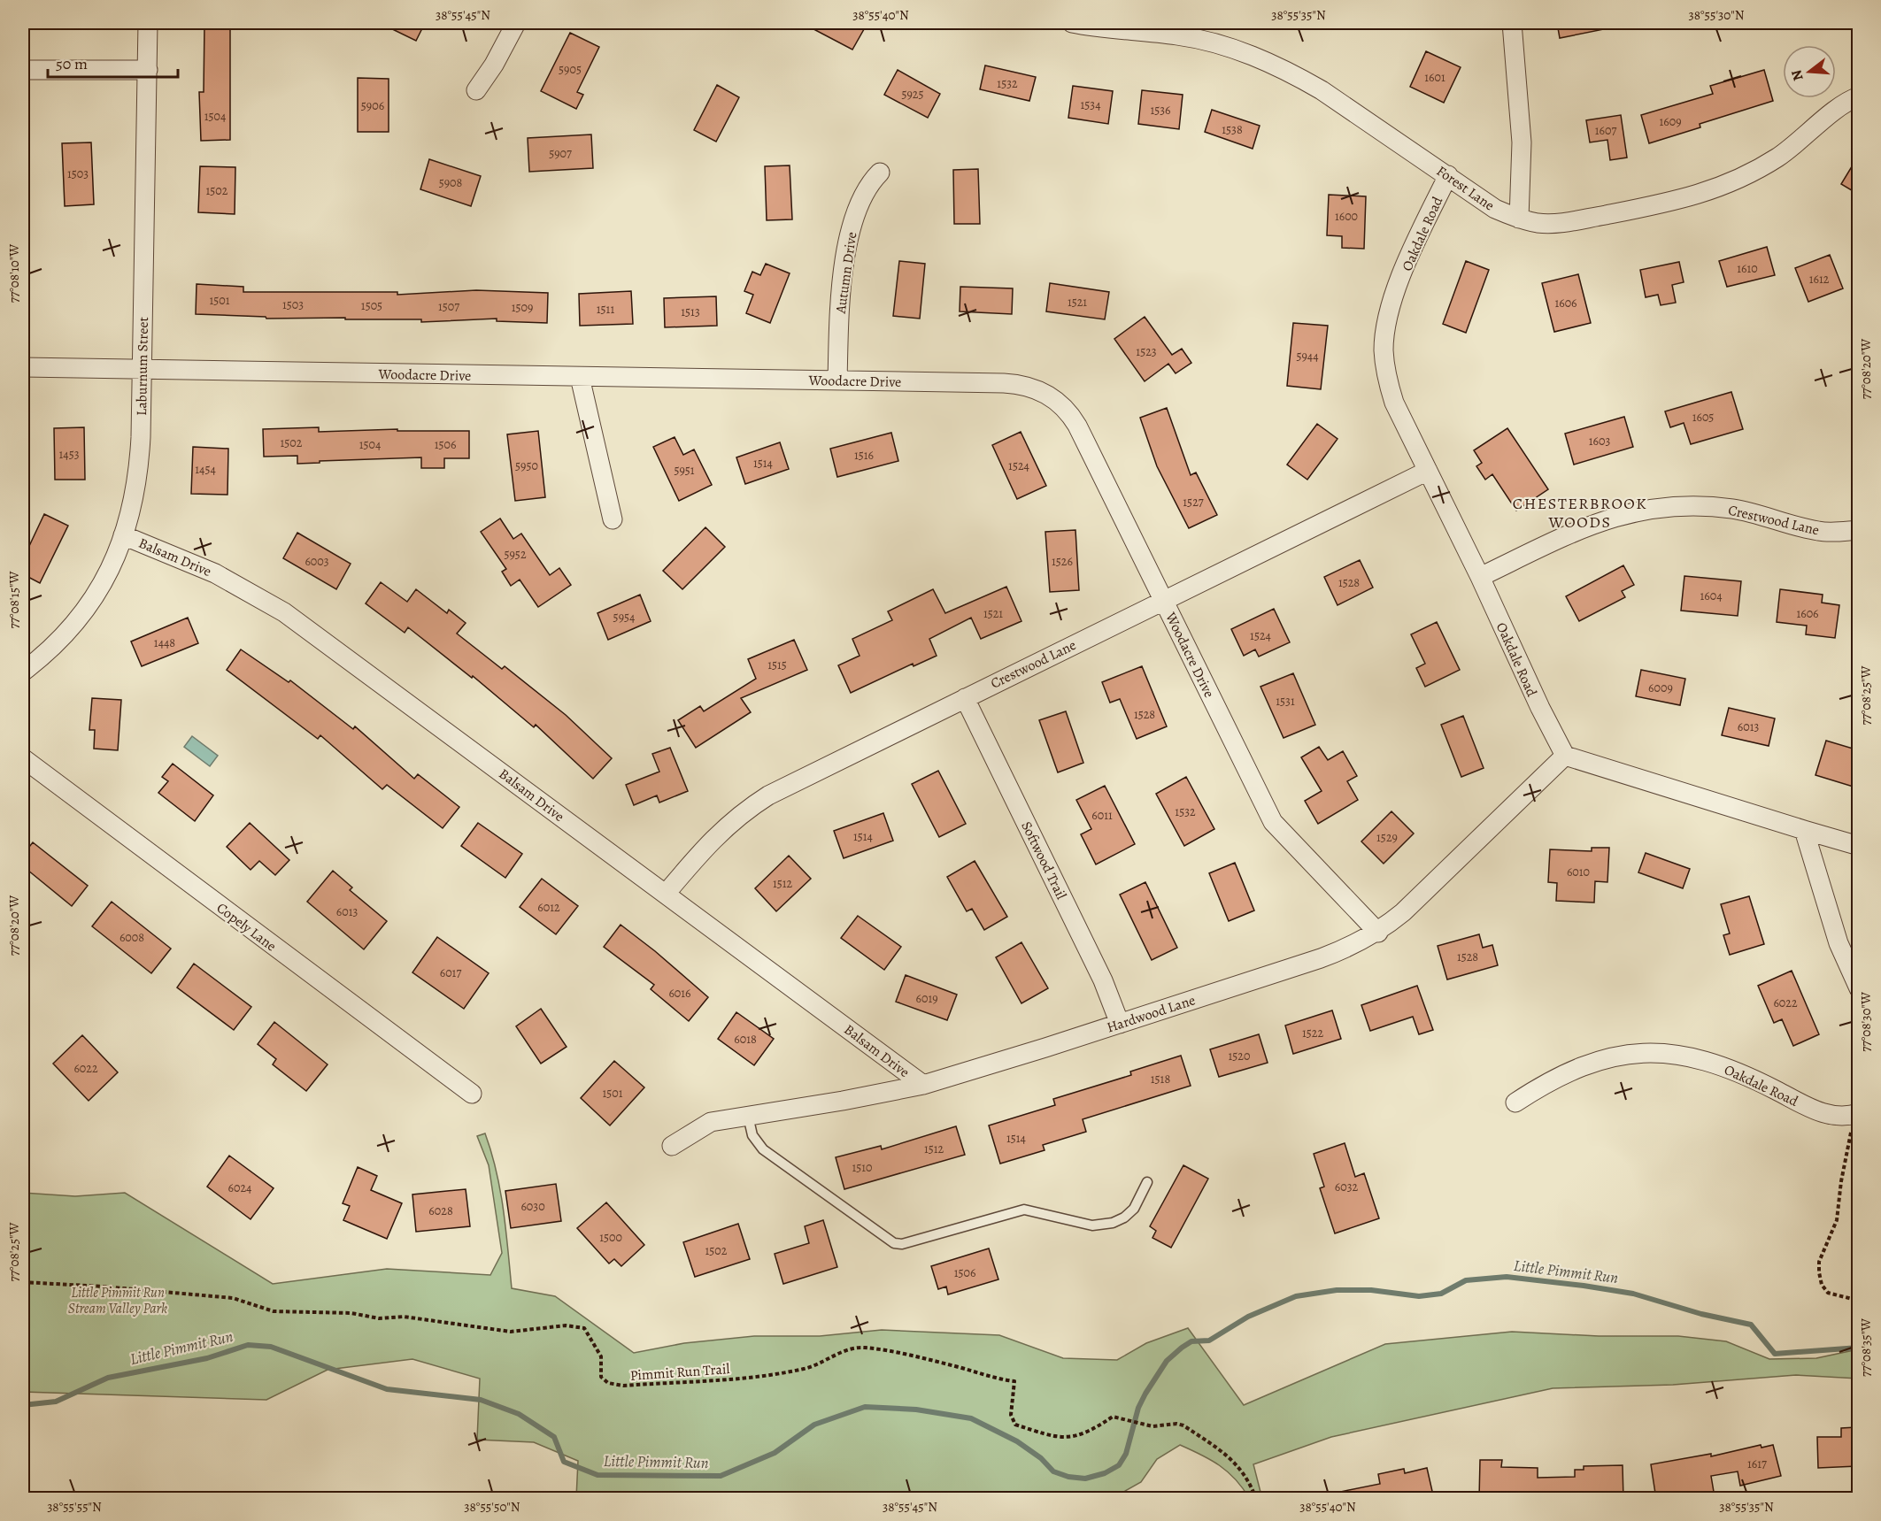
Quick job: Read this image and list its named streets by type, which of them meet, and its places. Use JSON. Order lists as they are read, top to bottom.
{
  "streets": {
    "street": [
      "Forest Lane",
      "Oakdale Road",
      "Autumn Drive",
      "Laburnum Street",
      "Woodacre Drive",
      "Crestwood Lane",
      "Balsam Drive",
      "Softwood Trail",
      "Copely Lane",
      "Hardwood Lane"
    ],
    "path": ["Pimmit Run Trail"]
  },
  "crossings": [
    ["Forest Lane", "Oakdale Road"],
    ["Oakdale Road", "Crestwood Lane"],
    ["Oakdale Road", "Hardwood Lane"],
    ["Autumn Drive", "Woodacre Drive"],
    ["Laburnum Street", "Woodacre Drive"],
    ["Laburnum Street", "Balsam Drive"],
    ["Woodacre Drive", "Crestwood Lane"],
    ["Woodacre Drive", "Hardwood Lane"],
    ["Crestwood Lane", "Balsam Drive"],
    ["Crestwood Lane", "Softwood Trail"],
    ["Balsam Drive", "Hardwood Lane"],
    ["Softwood Trail", "Hardwood Lane"]
  ],
  "districts": ["CHESTERBROOK WOODS"],
  "water": ["Little Pimmit Run"],
  "parks": ["Little Pimmit Run Stream Valley Park"],
  "house_numbers": [
    "5905",
    "1601",
    "1532",
    "5925",
    "1534",
    "5906",
    "1536",
    "1504",
    "1609",
    "1538",
    "1607",
    "5907",
    "1503",
    "5908",
    "1502",
    "1600",
    "1610",
    "1612",
    "1501",
    "1521",
    "1606",
    "1503",
    "1505",
    "1507",
    "1509",
    "1511",
    "1513",
    "1523",
    "5944",
    "1605",
    "1603",
    "1502",
    "1504",
    "1506",
    "1453",
    "1516",
    "1514",
    "5950",
    "1524",
    "1454",
    "5951",
    "1527",
    "5952",
    "6003",
    "1526",
    "1528",
    "1604",
    "1521",
    "1606",
    "5954",
    "1524",
    "1448",
    "1515",
    "6009",
    "1531",
    "1528",
    "6013",
    "1532",
    "6011",
    "1514",
    "1529",
    "6010",
    "1512",
    "6012",
    "6013",
    "6008",
    "1528",
    "6017",
    "6016",
    "6019",
    "6022",
    "1522",
    "6018",
    "1520",
    "6022",
    "1518",
    "1501",
    "1514",
    "1512",
    "1510",
    "6032",
    "6024",
    "6030",
    "6028",
    "1500",
    "1502",
    "1506",
    "1617"
  ],
  "scale_bar": "50 m",
  "north": "left",
  "coordinates": [
    "38°55'45\"N",
    "38°55'40\"N",
    "38°55'35\"N",
    "38°55'30\"N",
    "77°08'10\"W",
    "77°08'20\"W",
    "77°08'15\"W",
    "77°08'25\"W",
    "77°08'30\"W",
    "77°08'35\"W",
    "38°55'55\"N",
    "38°55'50\"N"
  ]
}
